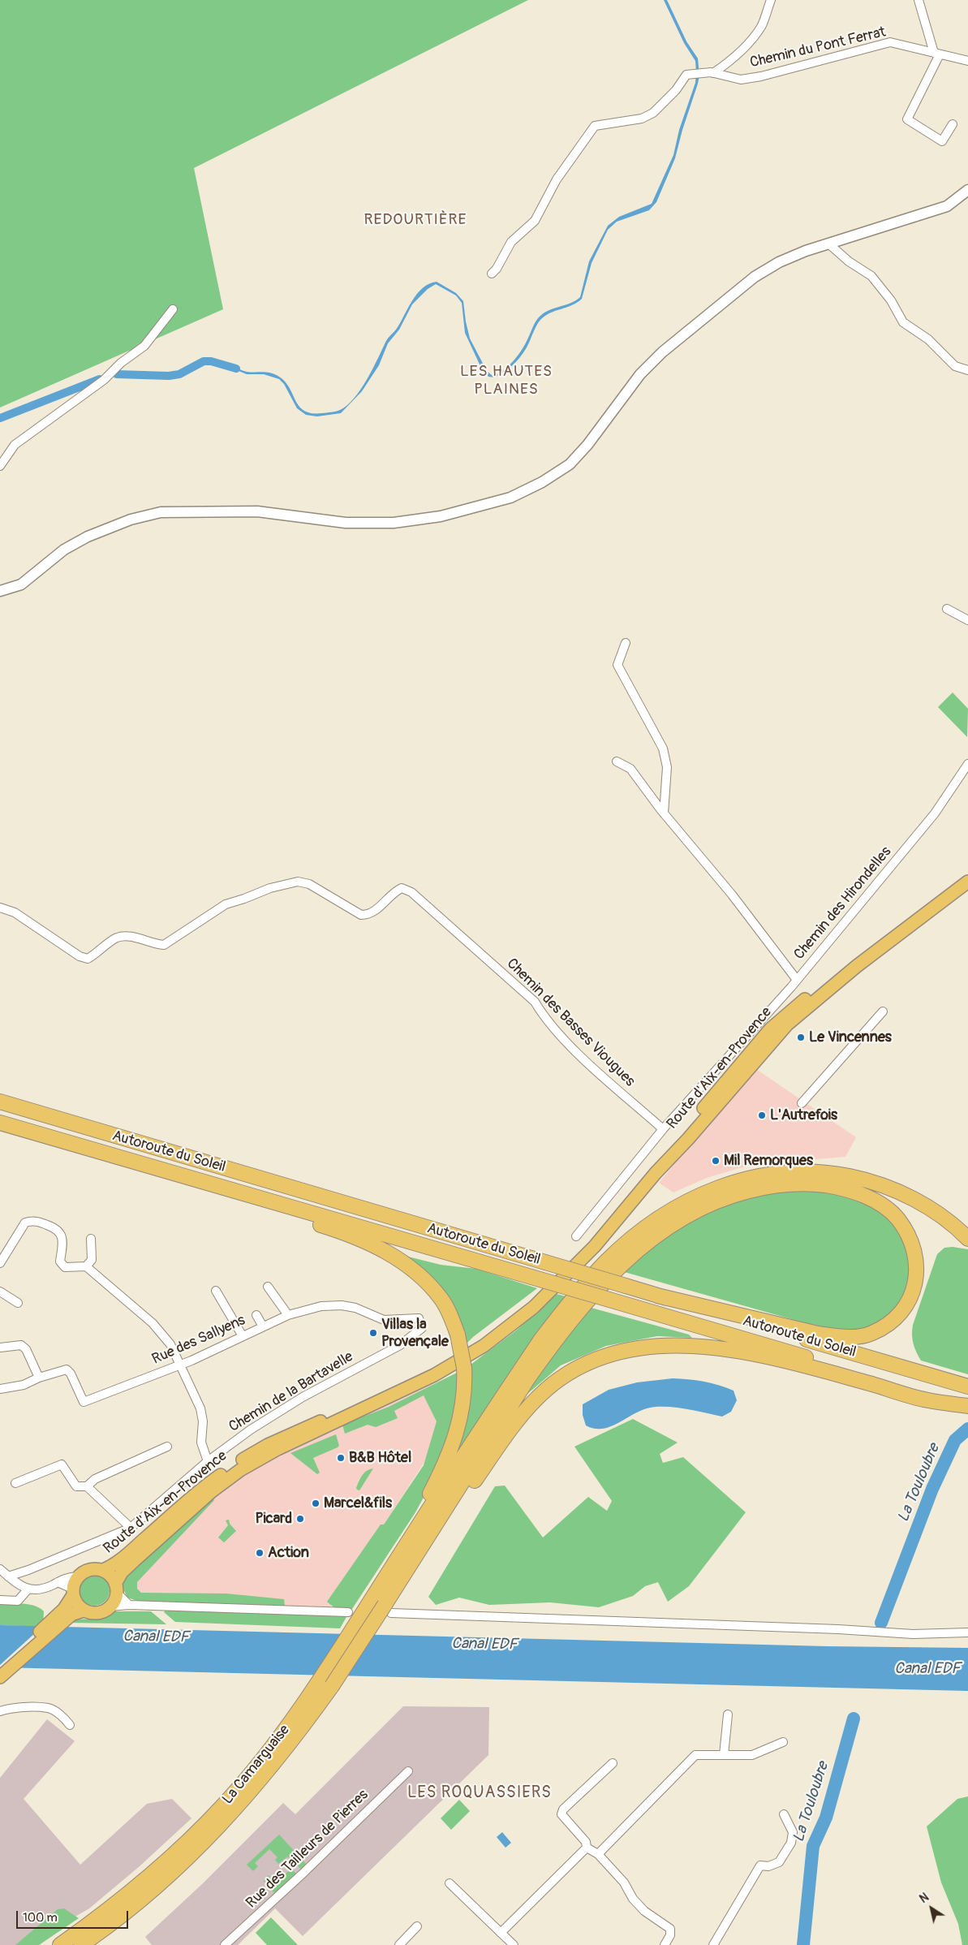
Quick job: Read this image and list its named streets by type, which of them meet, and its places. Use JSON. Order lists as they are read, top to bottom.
{
  "streets": {
    "highway": ["Autoroute du Soleil", "La Camarguaise"],
    "main road": ["Route d'Aix-en-Provence"],
    "street": [
      "Chemin du Pont Ferrat",
      "Chemin des Hirondelles",
      "Chemin des Basses Viougues",
      "Rue des Sallyens",
      "Chemin de la Bartavelle",
      "Rue des Tailleurs de Pierres"
    ]
  },
  "crossings": [
    ["Chemin des Hirondelles", "Chemin des Basses Viougues"],
    ["Rue des Sallyens", "Chemin de la Bartavelle"]
  ],
  "districts": ["REDOURTIÈRE", "LES HAUTES PLAINES", "LES ROQUASSIERS"],
  "water": ["La Touloubre", "Canal EDF"],
  "places": [
    "Le Vincennes",
    "L'Autrefois",
    "Mil Remorques",
    "Villas la Provençale",
    "B&B Hôtel",
    "Marcel&fils",
    "Picard",
    "Action"
  ],
  "scale_bar": "100 m",
  "north": "top left"
}
